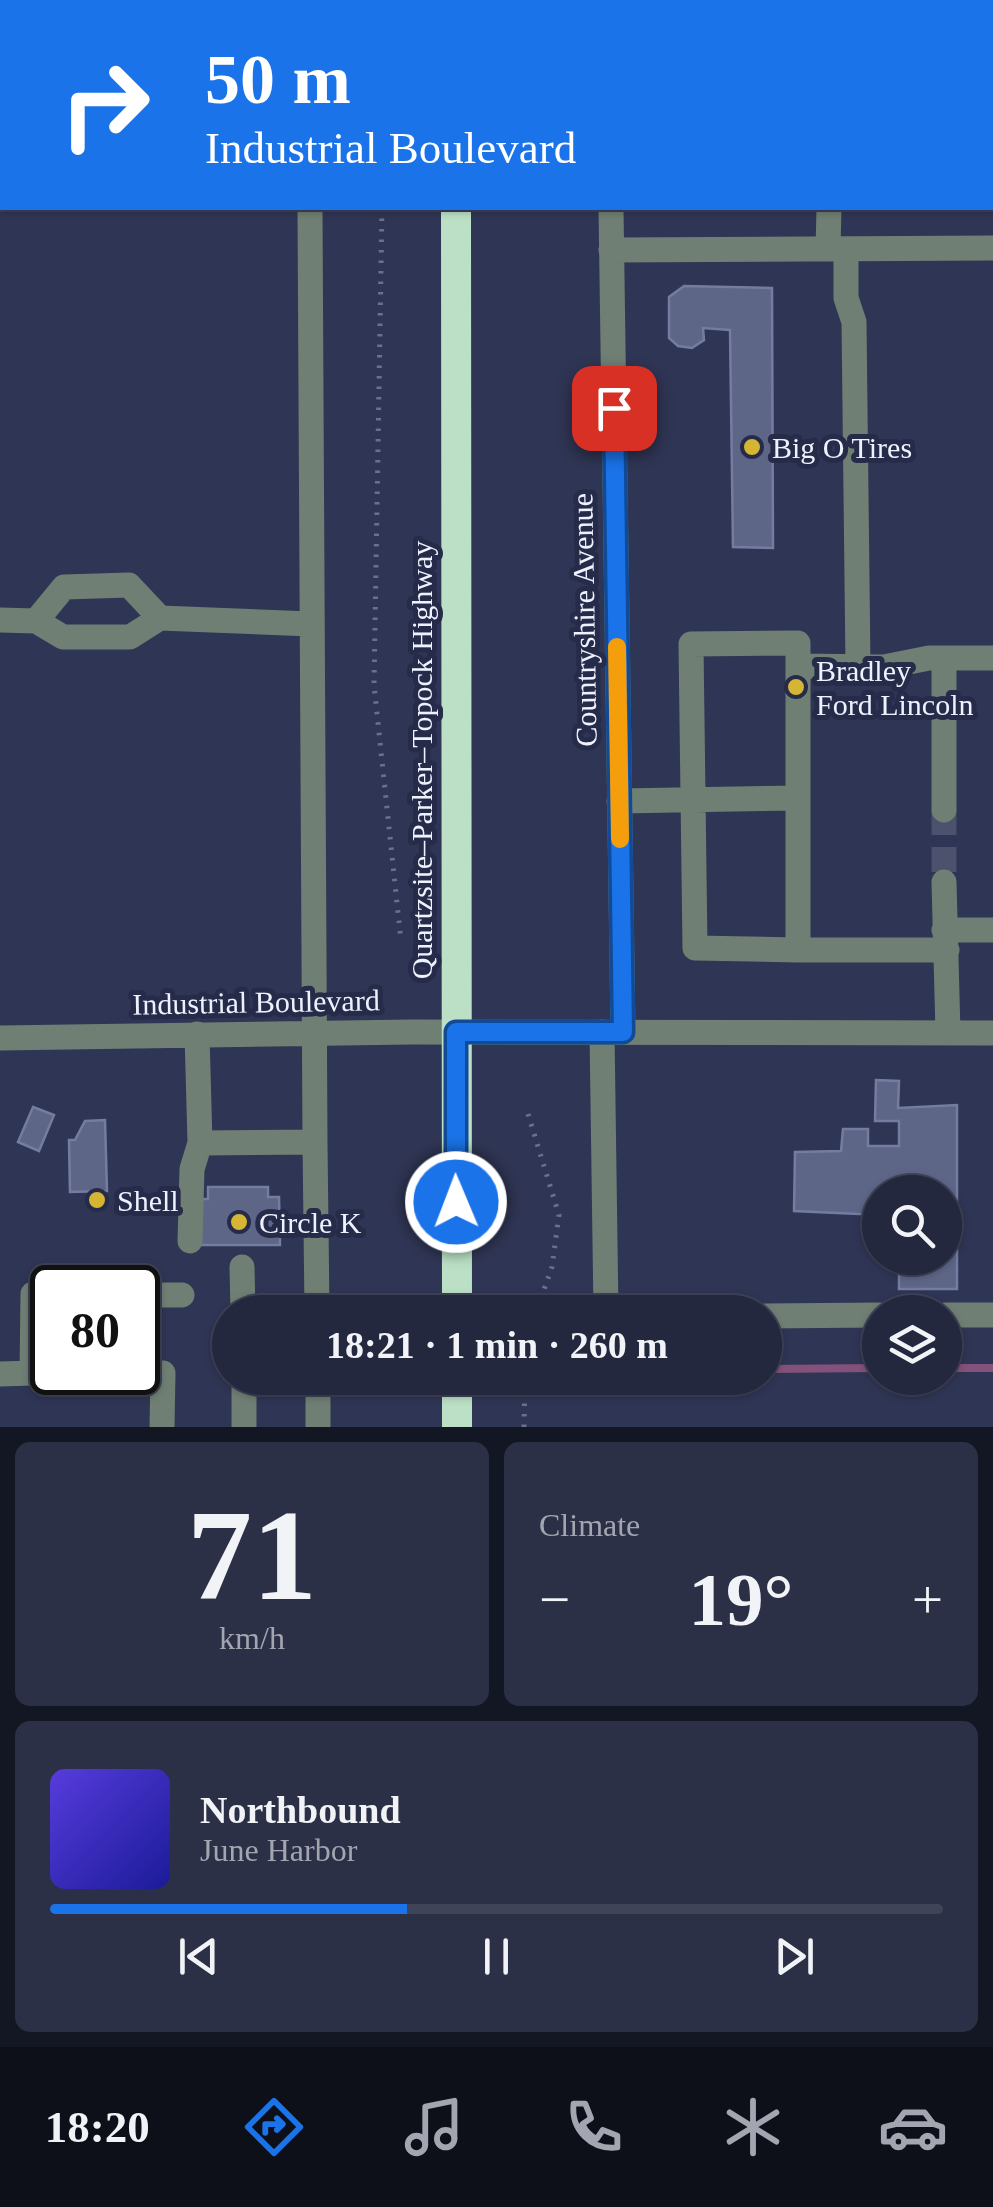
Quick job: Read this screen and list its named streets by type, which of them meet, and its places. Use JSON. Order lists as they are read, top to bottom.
{
  "streets": {
    "highway": ["Quartzsite–Parker–Topock Highway"],
    "street": ["Countryshire Avenue", "Industrial Boulevard"]
  },
  "crossings": [
    ["Countryshire Avenue", "Industrial Boulevard"],
    ["Quartzsite–Parker–Topock Highway", "Industrial Boulevard"]
  ],
  "places": [
    "Big O Tires",
    "Bradley Ford Lincoln",
    "Shell",
    "Circle K"
  ],
  "page": {
    "turn": ["50 m", "Industrial Boulevard"],
    "limit": "80",
    "trip": "18:21 · 1 min · 260 m",
    "tile": [
      ["71", "km/h"],
      "Climate"
    ],
    "heat": ["−", "19°", "+"],
    "song": ["Northbound", "June Harbor"],
    "tabs": "18:20"
  }
}
